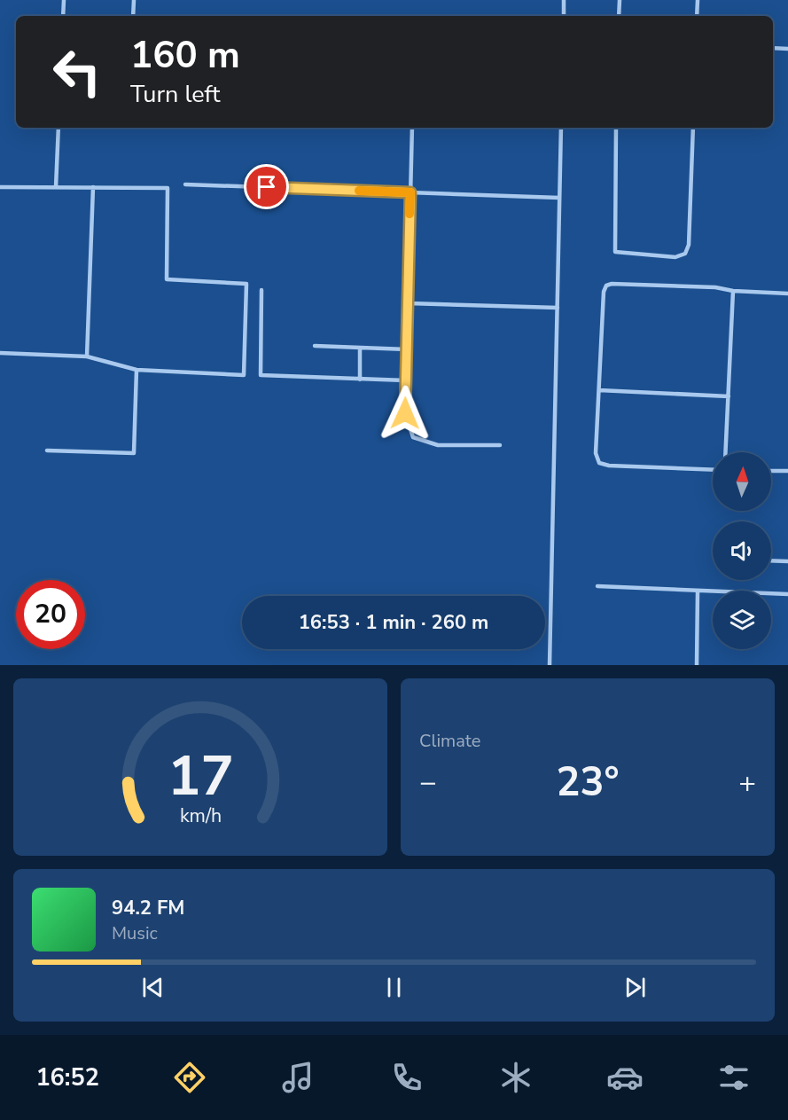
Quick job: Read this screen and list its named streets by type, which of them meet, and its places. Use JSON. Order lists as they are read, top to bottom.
{
  "north": "top",
  "page": {
    "turn": ["160 m", "Turn left"],
    "limit": "20",
    "trip": "16:53 · 1 min · 260 m",
    "tile": "Climate",
    "heat": ["−", "23°", "+"],
    "song": ["94.2 FM", "Music"],
    "tabs": "16:52",
    "gauge": ["17", "km/h"]
  }
}
